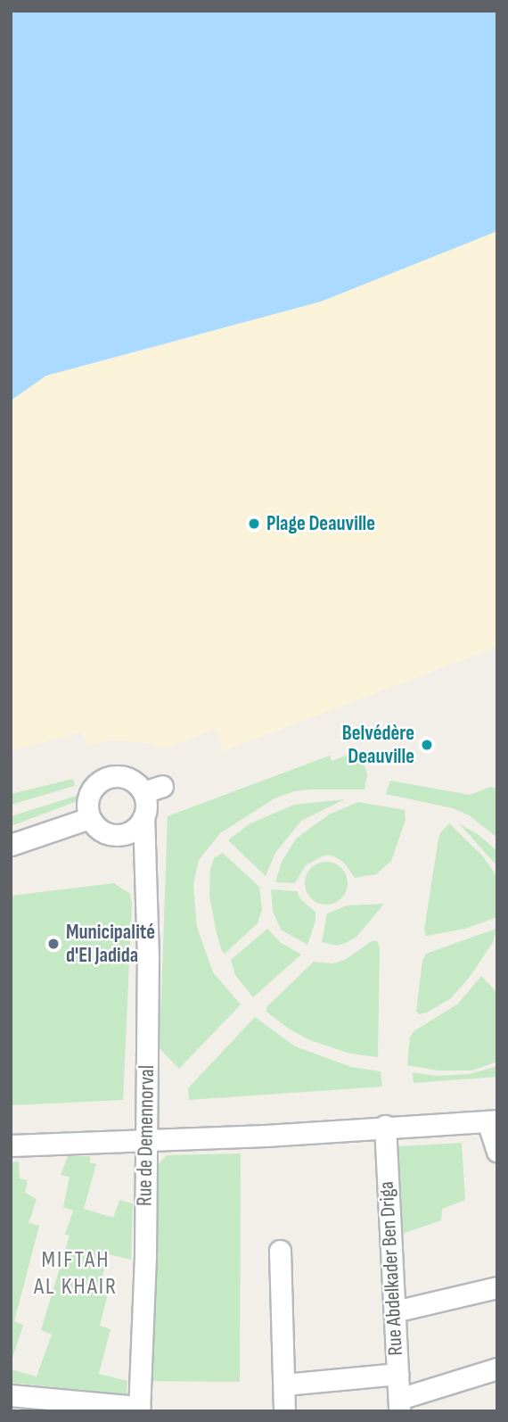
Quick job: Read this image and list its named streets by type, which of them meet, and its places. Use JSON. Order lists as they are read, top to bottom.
{
  "streets": {
    "street": ["Rue de Demennorval", "Rue Abdelkader Ben Driga"]
  },
  "districts": ["MIFTAH AL KHAIR"],
  "places": ["Plage Deauville", "Belvédère Deauville", "Municipalité d'El Jadida"]
}
